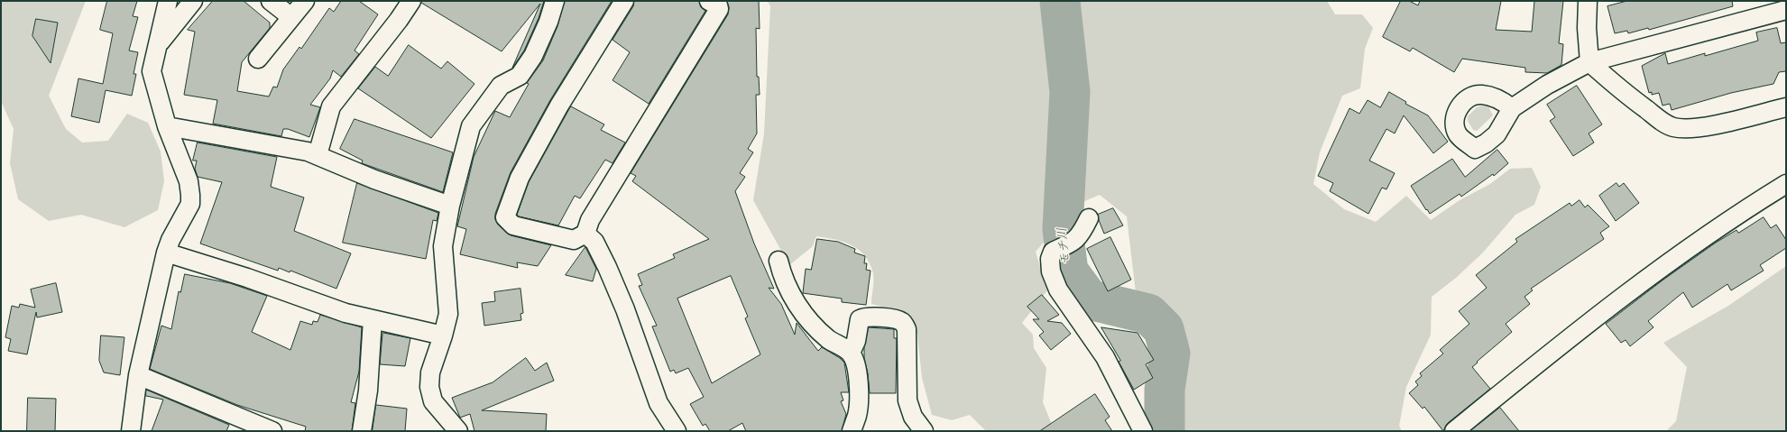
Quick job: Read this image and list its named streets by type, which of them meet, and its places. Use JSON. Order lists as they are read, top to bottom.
{
  "water": ["モチ川"]
}
